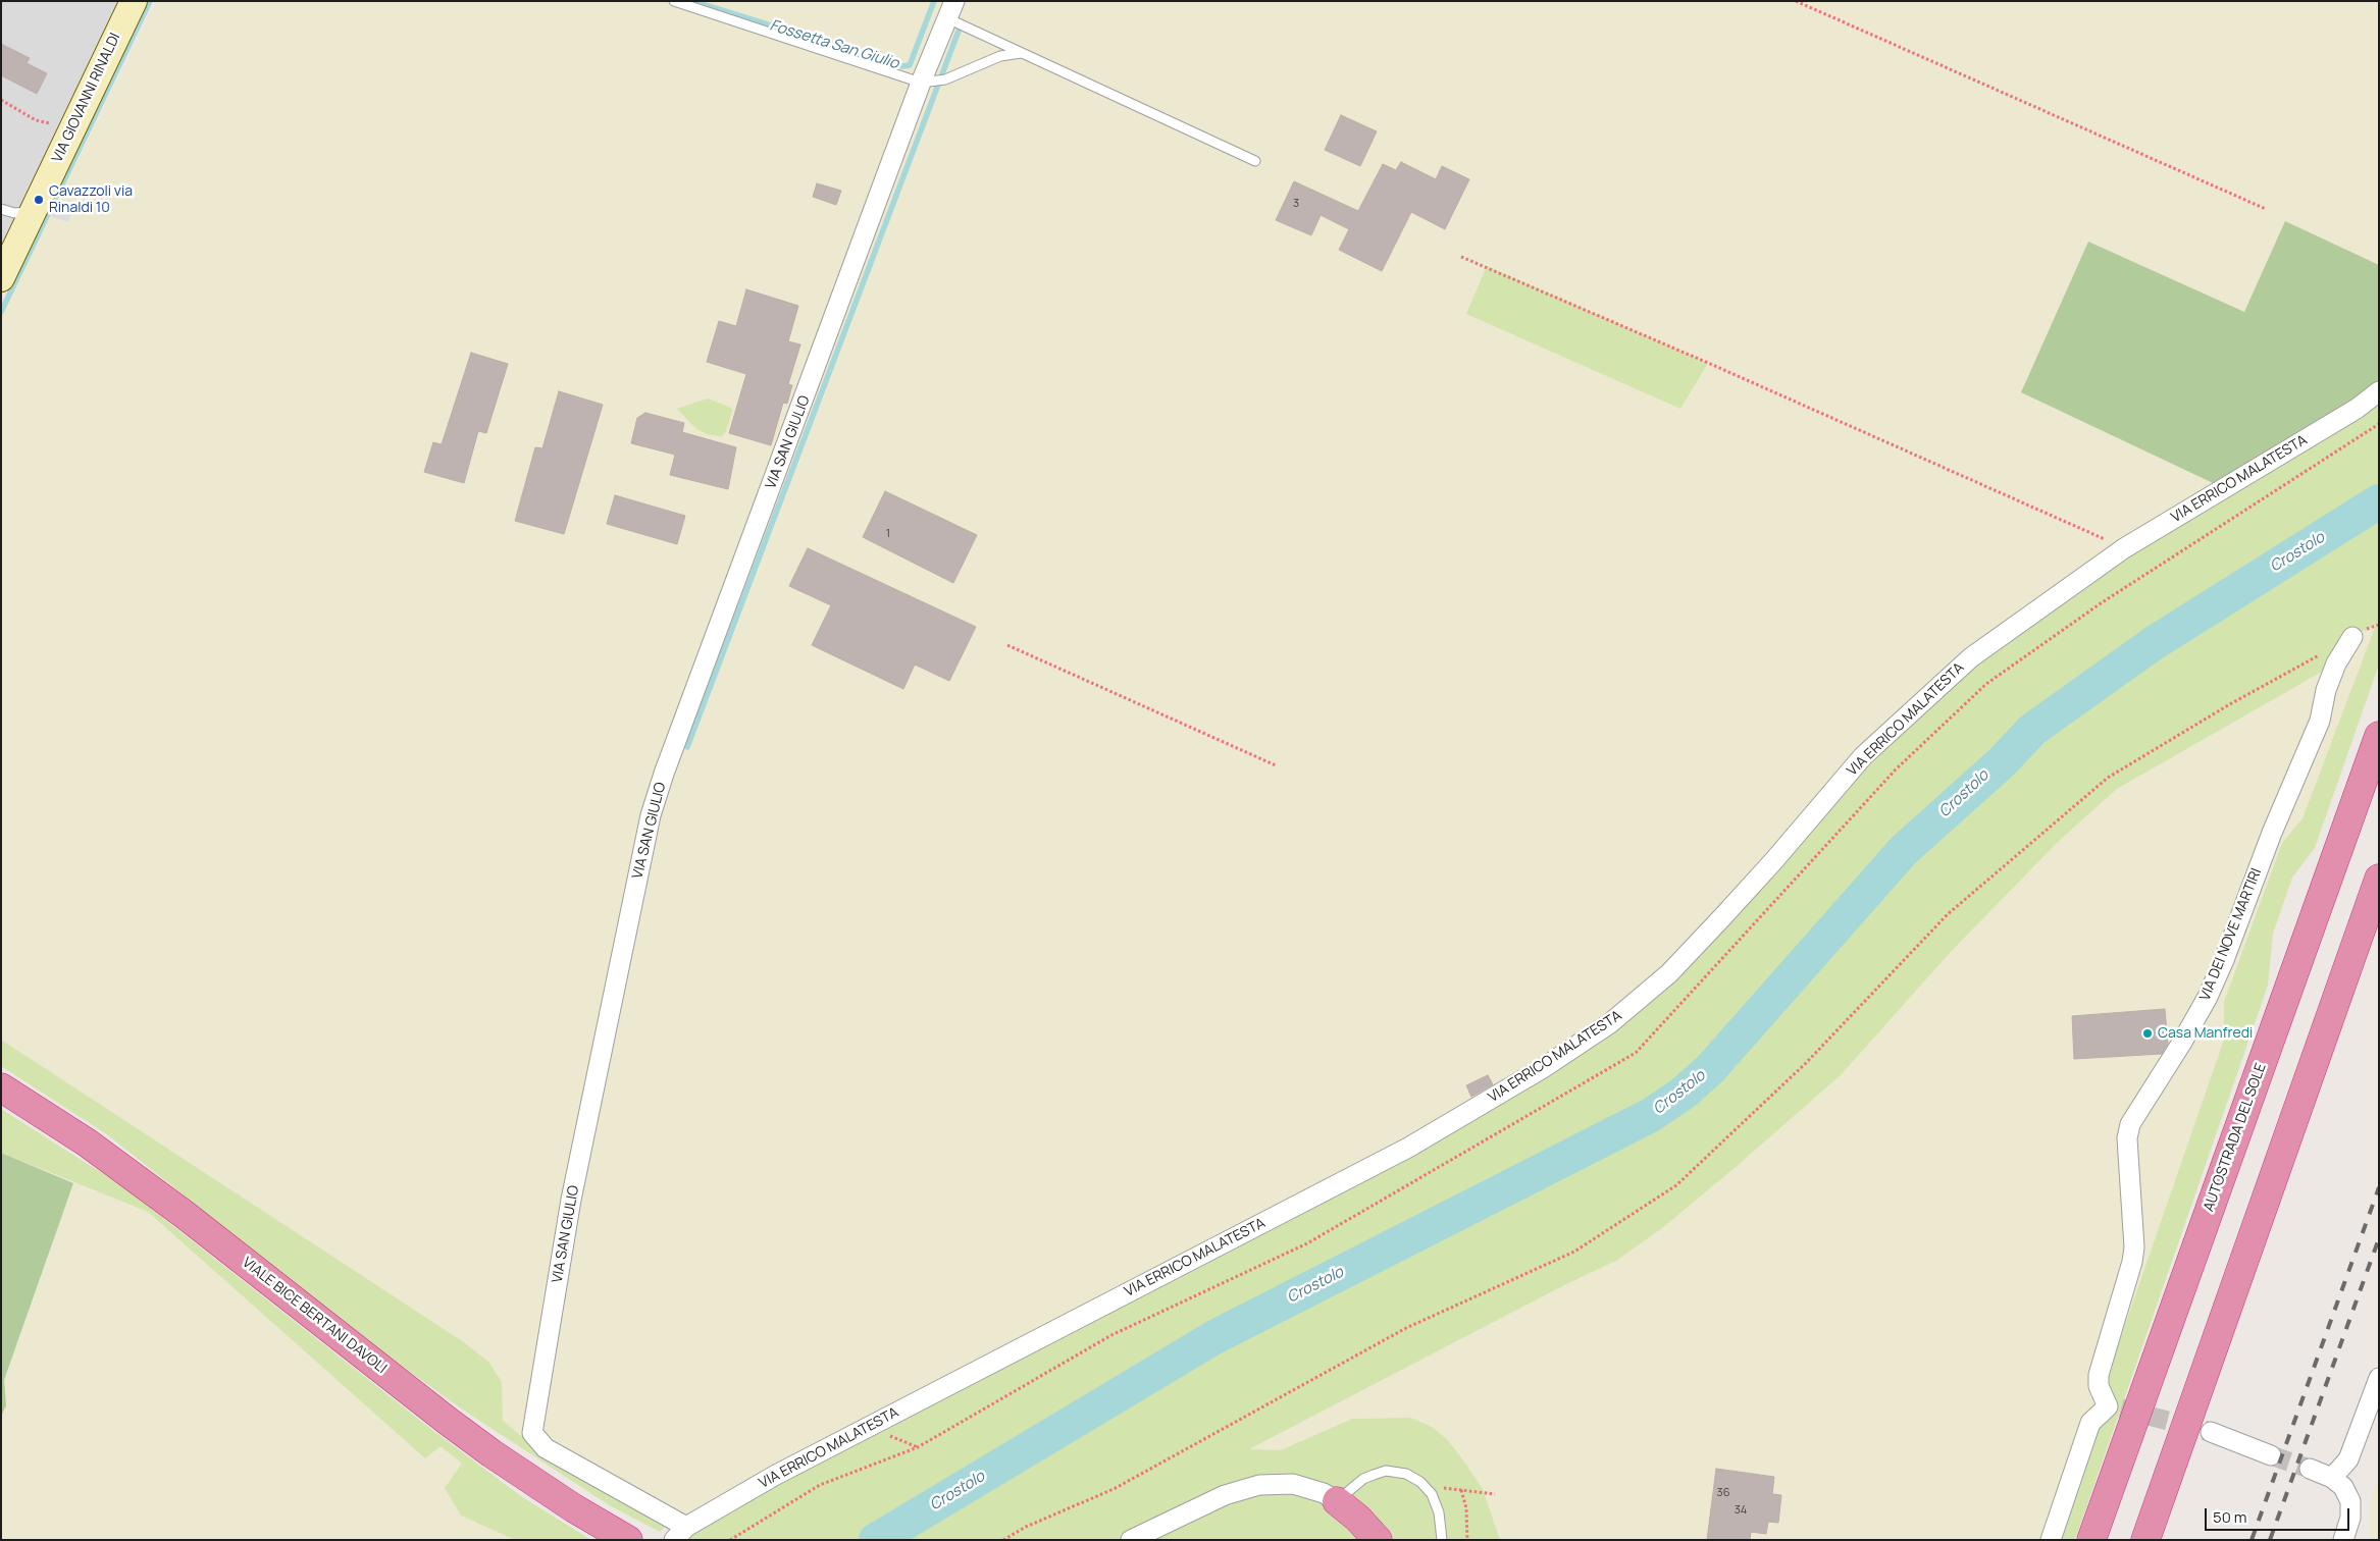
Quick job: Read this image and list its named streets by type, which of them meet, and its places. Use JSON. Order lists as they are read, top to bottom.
{
  "streets": {
    "highway": ["AUTOSTRADA DEL SOLE", "VIALE BICE BERTANI DAVOLI"],
    "street": [
      "VIA GIOVANNI RINALDI",
      "VIA SAN GIULIO",
      "VIA ERRICO MALATESTA",
      "VIA DEI NOVE MARTIRI"
    ]
  },
  "crossings": [
    ["VIA SAN GIULIO", "VIA ERRICO MALATESTA"]
  ],
  "water": ["Fossetta San Giulio", "Crostolo"],
  "places": ["Cavazzoli via Rinaldi 10", "Casa Manfredi"],
  "house_numbers": [
    "3",
    "1",
    "36",
    "34"
  ],
  "scale_bar": "50 m"
}
